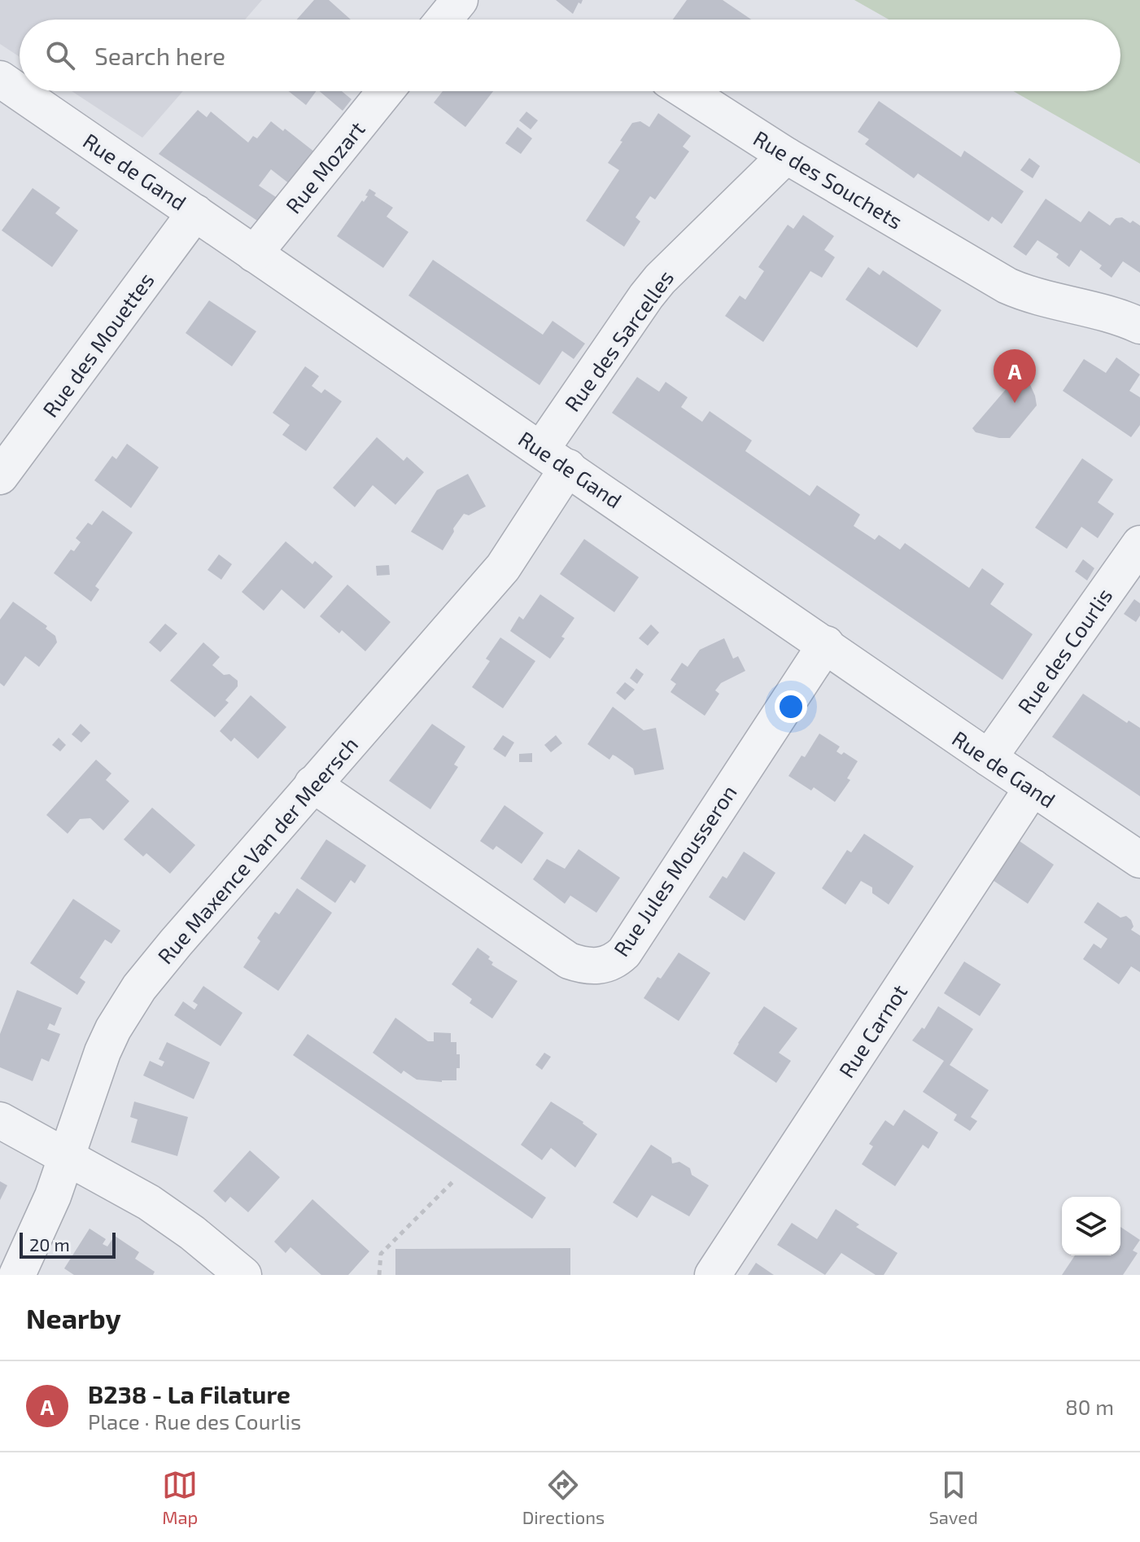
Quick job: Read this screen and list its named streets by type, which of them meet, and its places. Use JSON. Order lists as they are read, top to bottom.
{
  "streets": {
    "street": [
      "Rue Mozart",
      "Rue de Gand",
      "Rue des Souchets",
      "Rue des Sarcelles",
      "Rue des Mouettes",
      "Rue des Courlis",
      "Rue Maxence Van der Meersch",
      "Rue Jules Mousseron",
      "Rue Carnot"
    ]
  },
  "crossings": [
    ["Rue Mozart", "Rue de Gand"],
    ["Rue de Gand", "Rue des Sarcelles"],
    ["Rue de Gand", "Rue des Mouettes"],
    ["Rue de Gand", "Rue des Courlis"],
    ["Rue de Gand", "Rue Maxence Van der Meersch"],
    ["Rue de Gand", "Rue Jules Mousseron"],
    ["Rue de Gand", "Rue Carnot"],
    ["Rue des Souchets", "Rue des Sarcelles"],
    ["Rue des Sarcelles", "Rue Maxence Van der Meersch"],
    ["Rue Maxence Van der Meersch", "Rue Jules Mousseron"]
  ],
  "scale_bar": "20 m",
  "page": {
    "search": "Search here",
    "pins": "A",
    "scale": "20 m",
    "heading": "Nearby",
    "list": [
      {
        "mark": "A",
        "name": "B238 - La Filature",
        "note": "Place · Rue des Courlis",
        "value": "80 m"
      }
    ],
    "nav": ["Map", "Directions", "Saved"]
  }
}
